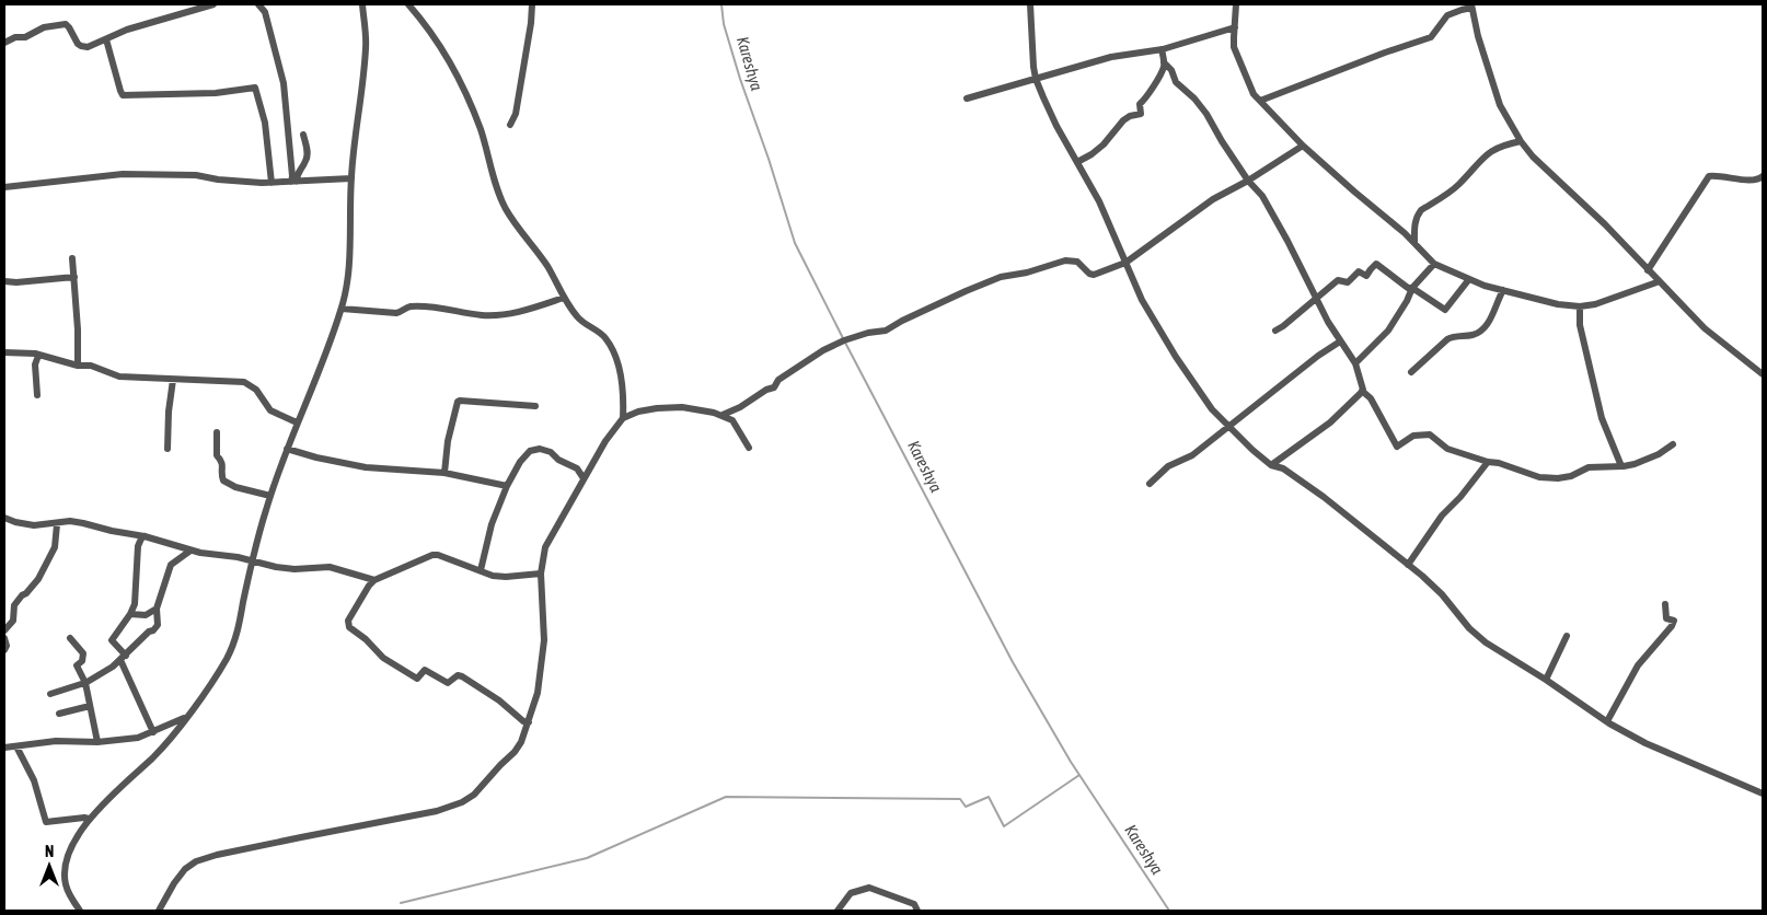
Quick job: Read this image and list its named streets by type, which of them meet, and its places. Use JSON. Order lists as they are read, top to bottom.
{
  "water": ["Kareshya"],
  "north": "top"
}
